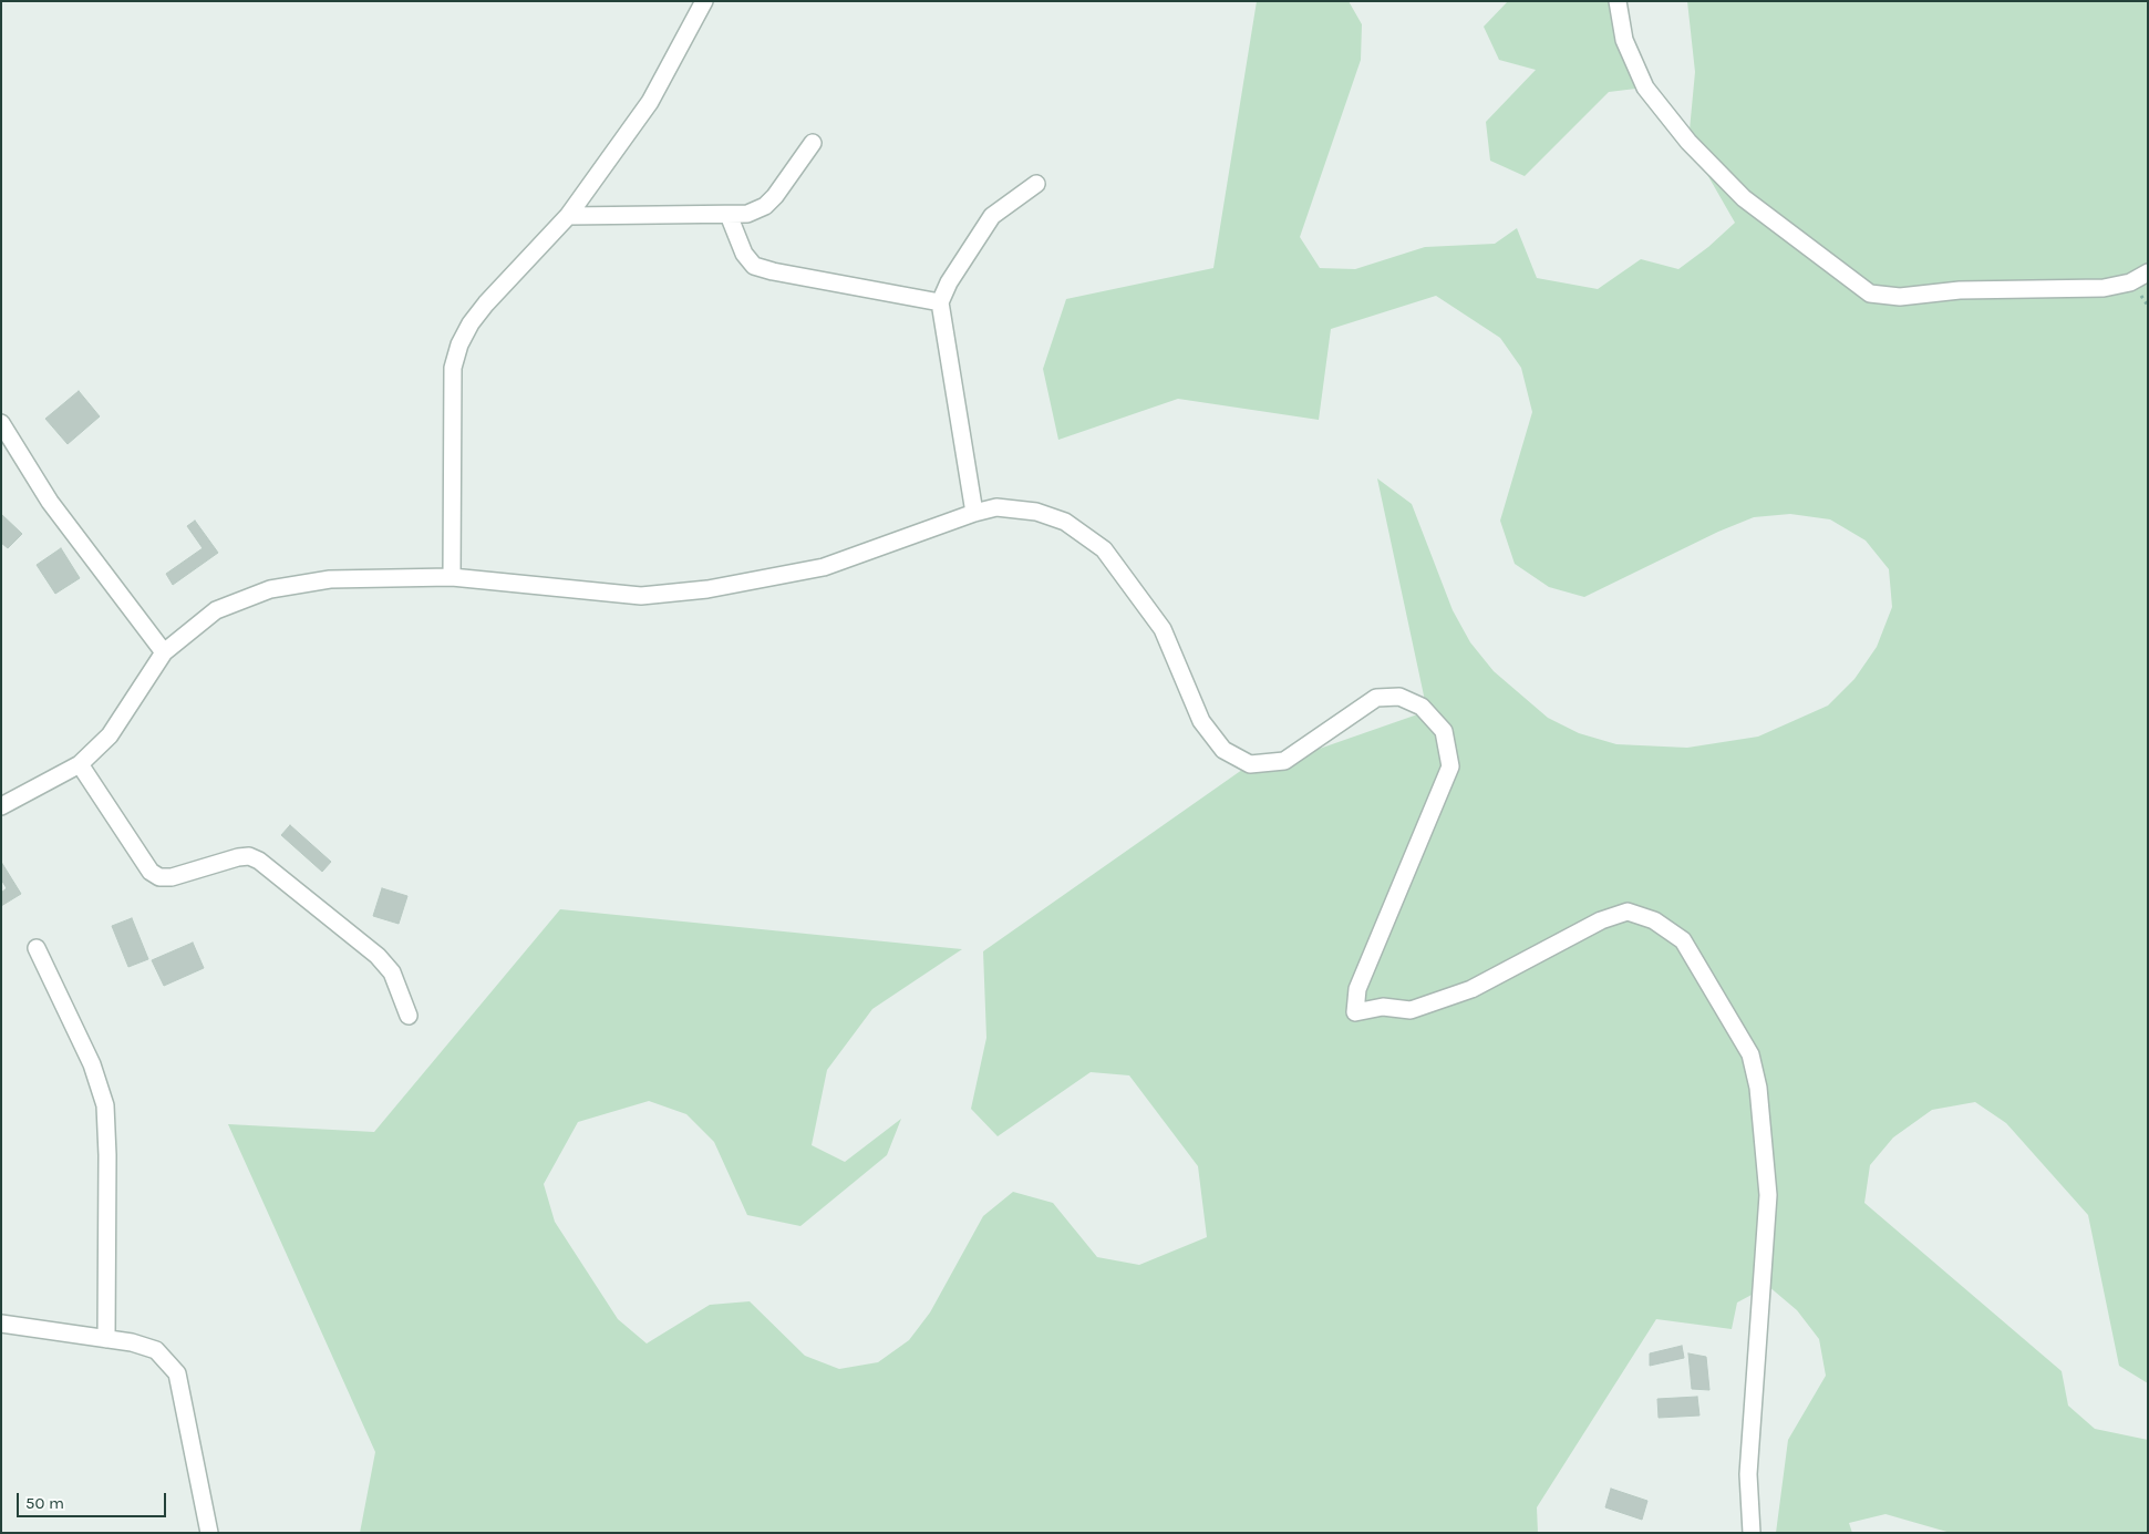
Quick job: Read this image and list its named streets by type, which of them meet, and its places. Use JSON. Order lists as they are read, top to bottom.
{
  "scale_bar": "50 m"
}
